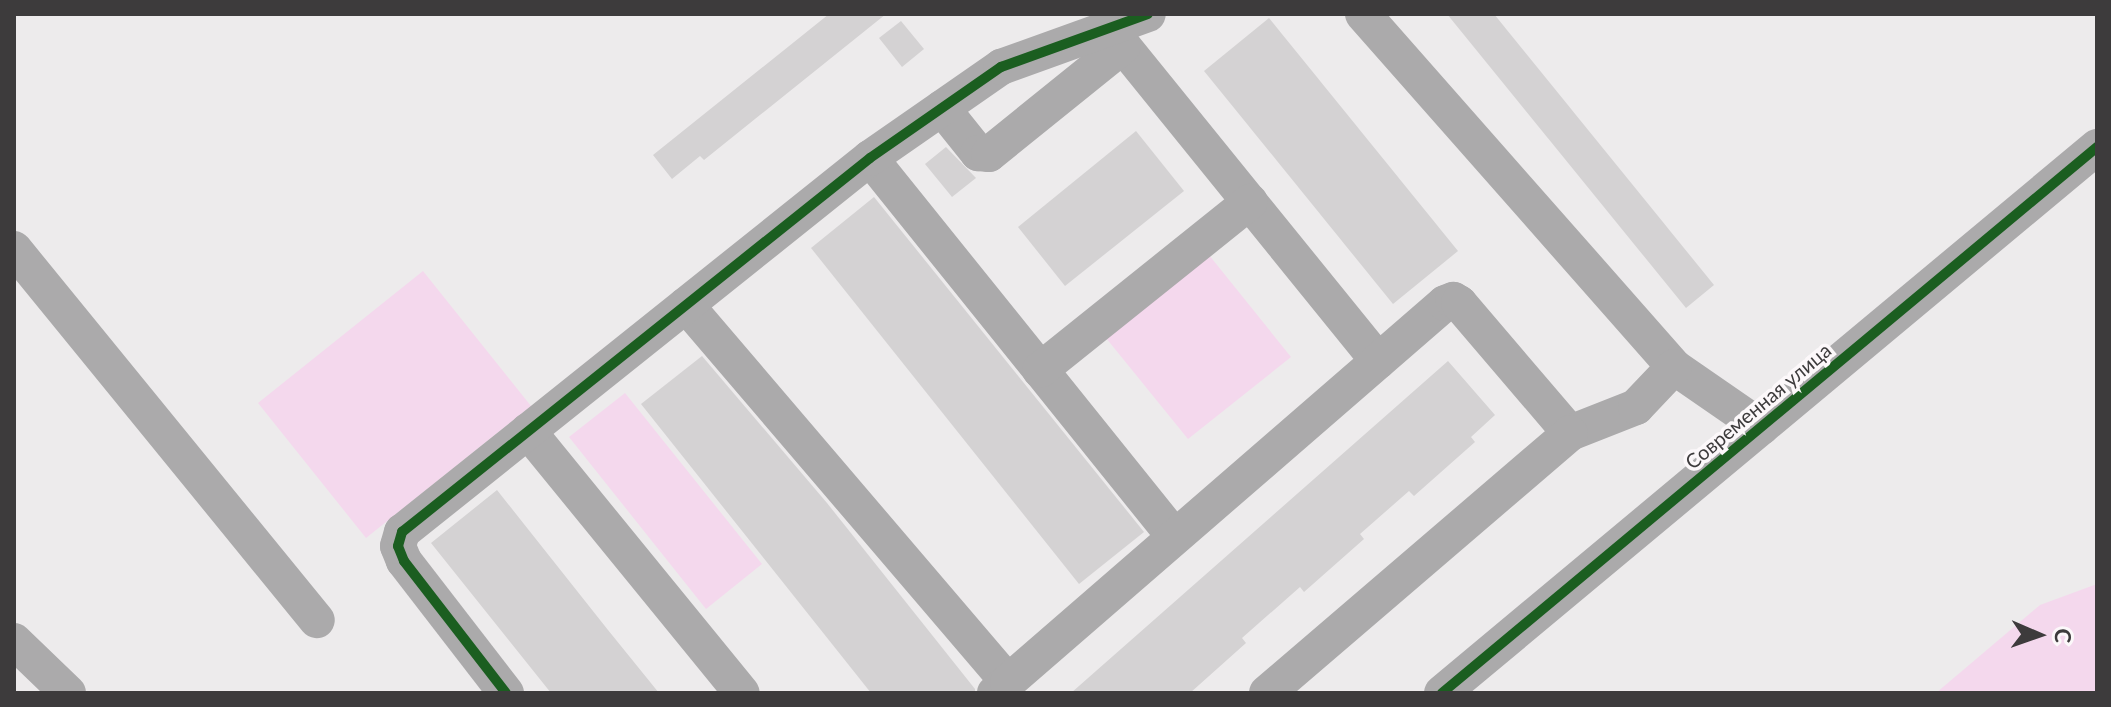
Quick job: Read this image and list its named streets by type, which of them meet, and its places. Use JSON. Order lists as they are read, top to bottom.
{
  "streets": {
    "street": ["Современная улица"]
  },
  "north": "right"
}
